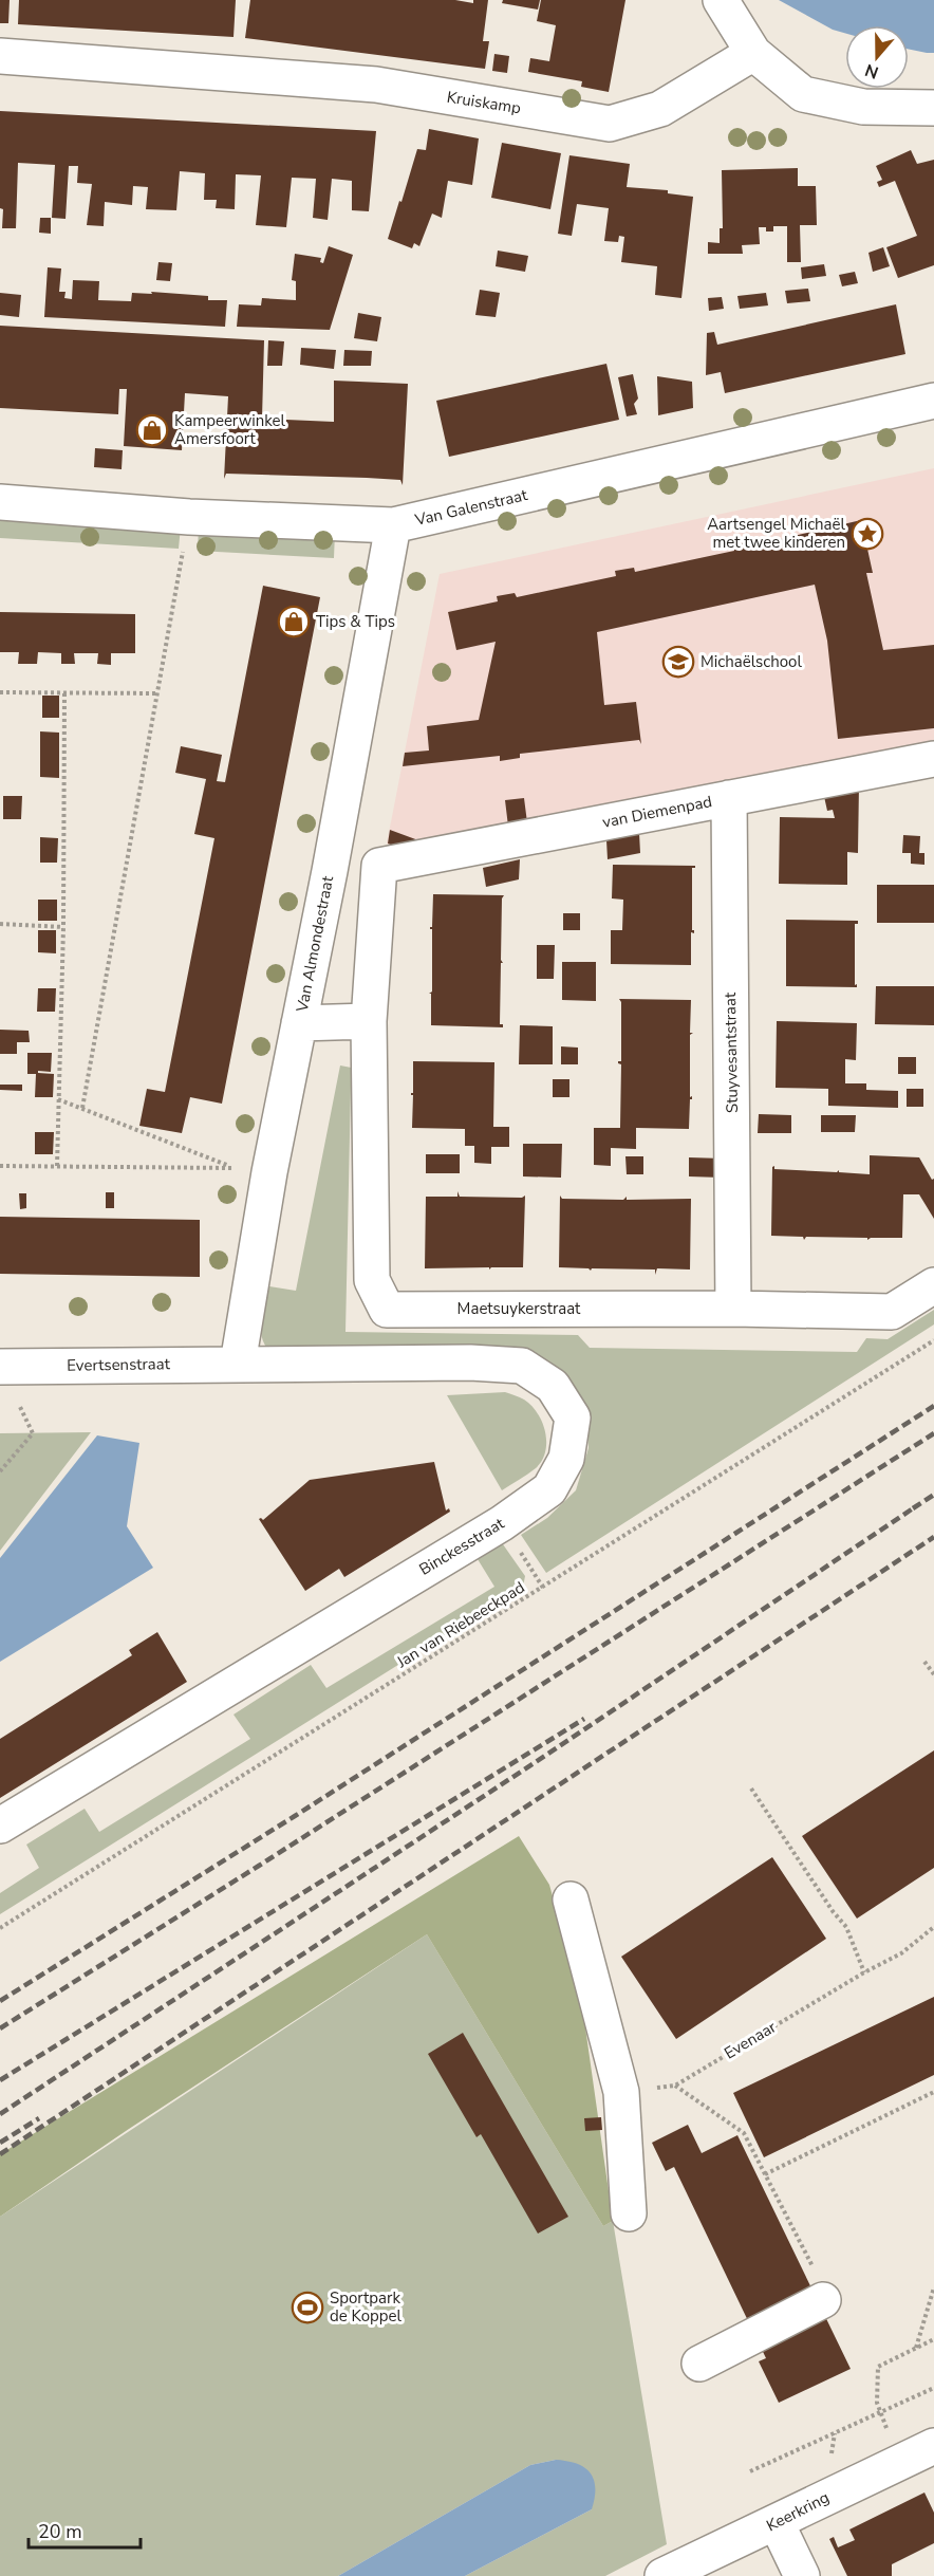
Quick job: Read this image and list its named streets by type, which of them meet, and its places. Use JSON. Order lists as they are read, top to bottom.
{
  "streets": {
    "street": [
      "Kruiskamp",
      "Van Galenstraat",
      "van Diemenpad",
      "Van Almondestraat",
      "Stuyvesantstraat",
      "Maetsuykerstraat",
      "Evertsenstraat",
      "Binckesstraat",
      "Keerkring"
    ],
    "path": ["Jan van Riebeeckpad", "Evenaar"]
  },
  "crossings": [
    ["Van Galenstraat", "Van Almondestraat"],
    ["van Diemenpad", "Stuyvesantstraat"],
    ["van Diemenpad", "Maetsuykerstraat"],
    ["Van Almondestraat", "Evertsenstraat"],
    ["Van Almondestraat", "Binckesstraat"],
    ["Stuyvesantstraat", "Maetsuykerstraat"],
    ["Evertsenstraat", "Binckesstraat"]
  ],
  "places": {
    "shop": ["Kampeerwinkel Amersfoort", "Tips & Tips"],
    "place": ["Aartsengel Michaël met twee kinderen"],
    "school or university": ["Michaëlschool"],
    "sports": ["Sportpark de Koppel"]
  },
  "scale_bar": "20 m",
  "north": "bottom"
}
